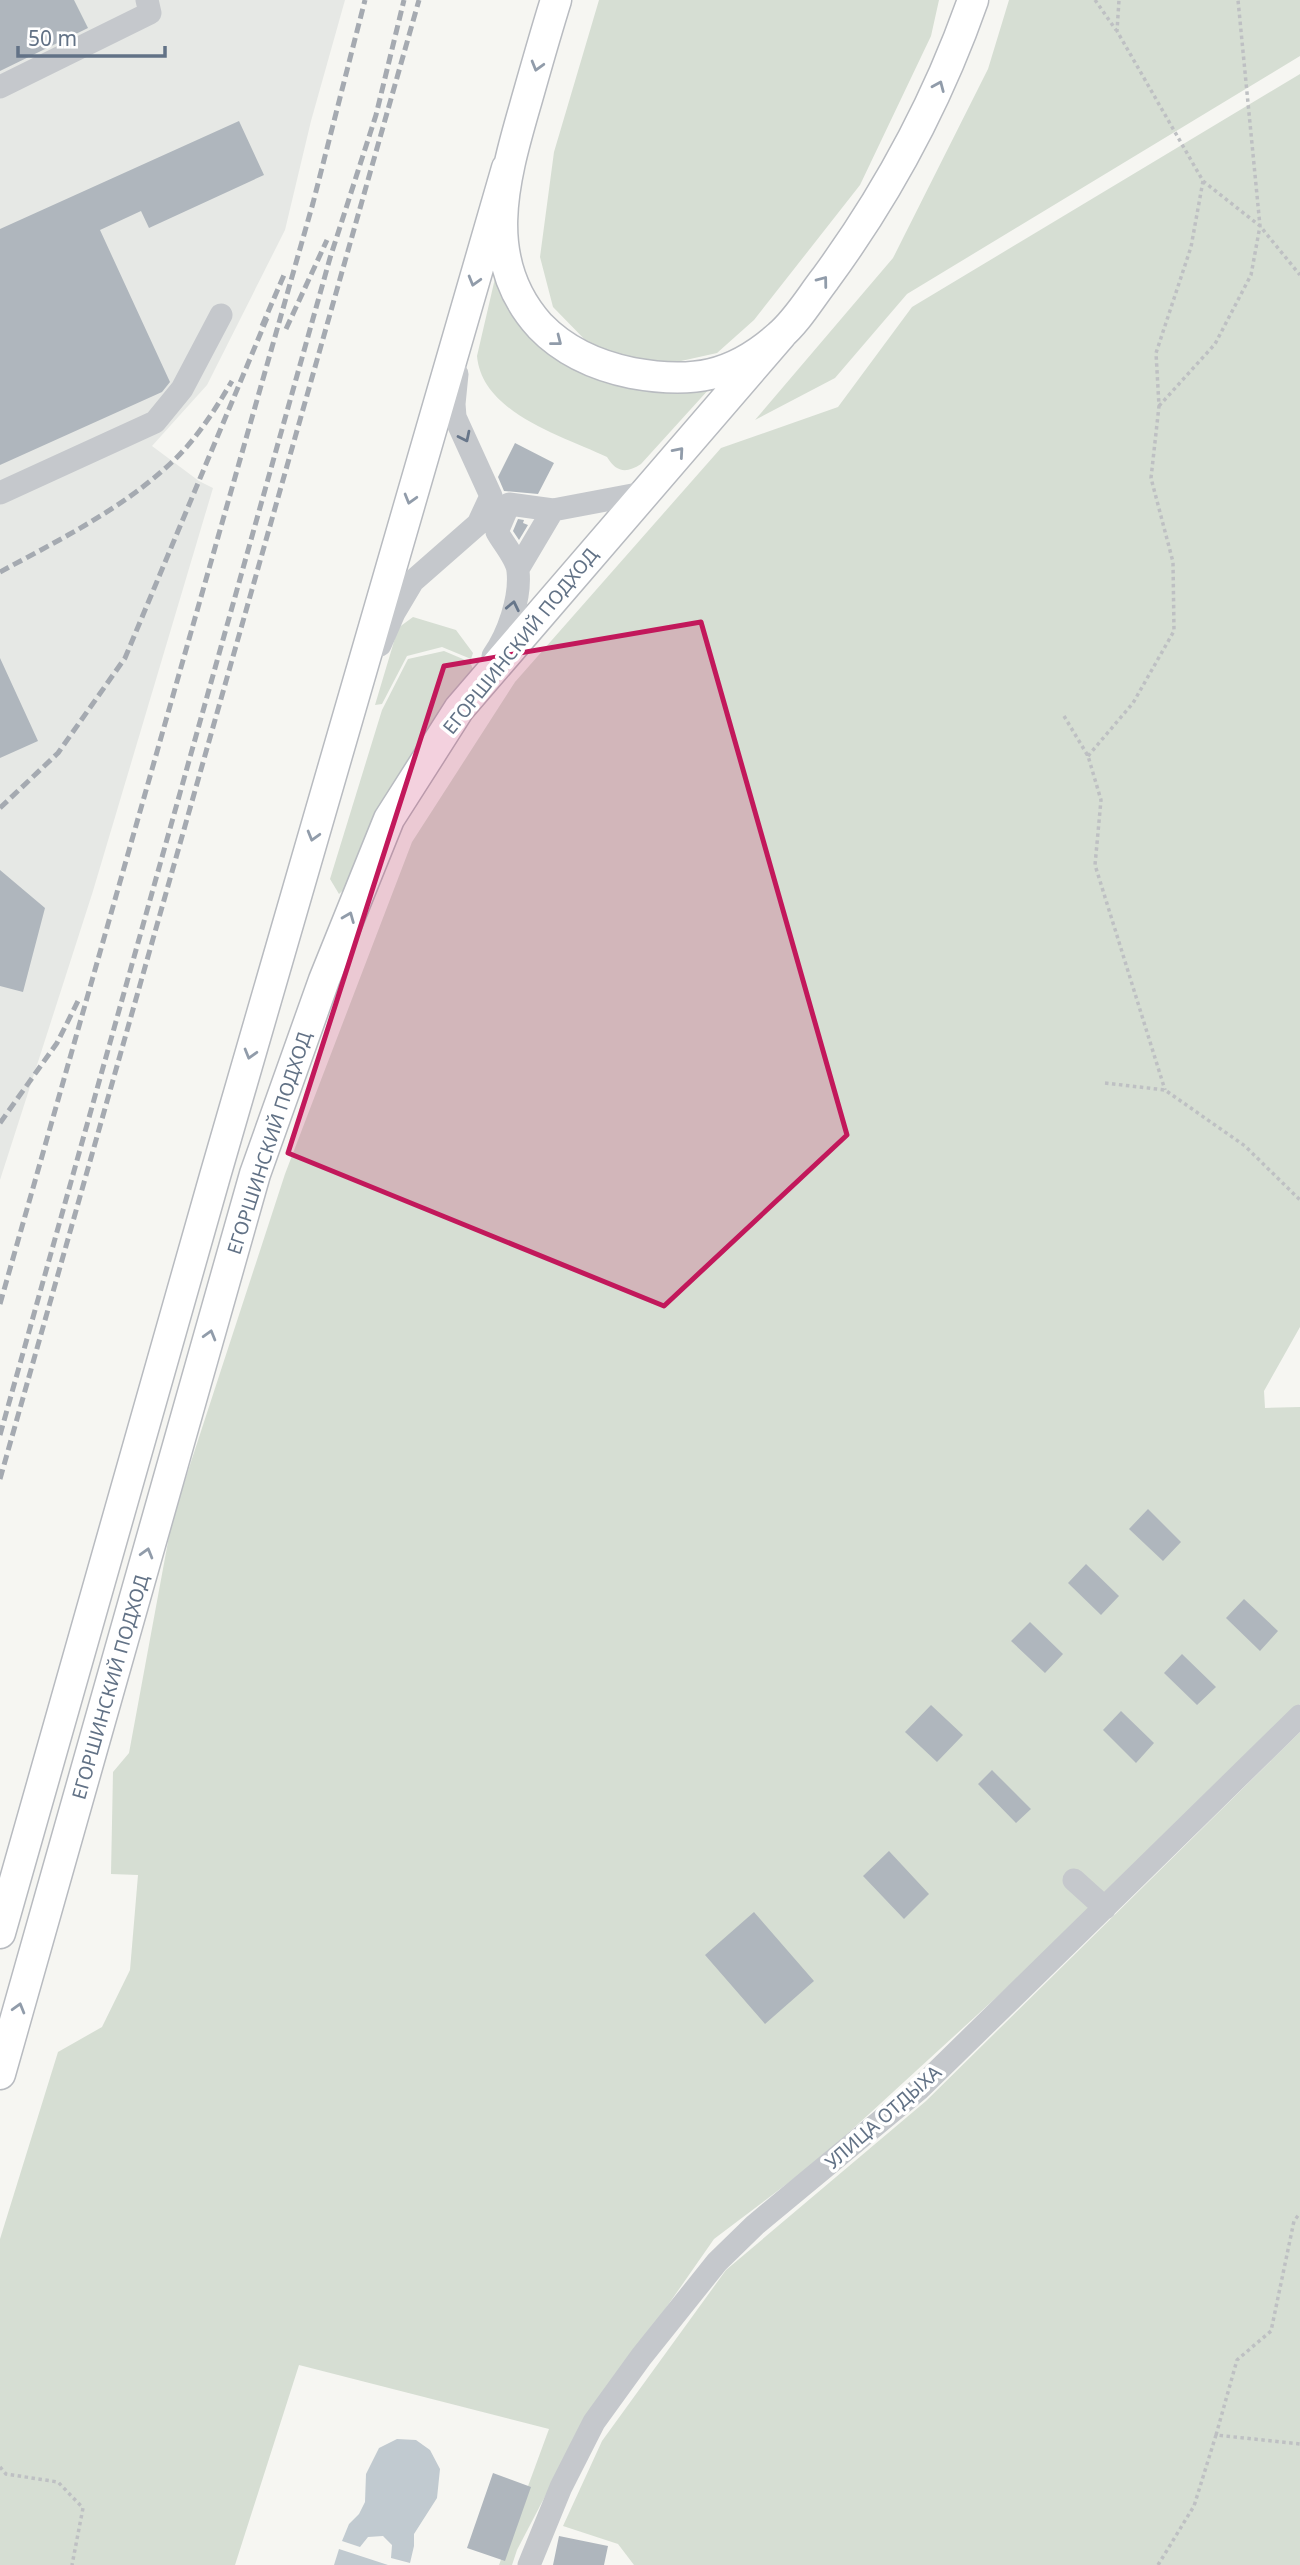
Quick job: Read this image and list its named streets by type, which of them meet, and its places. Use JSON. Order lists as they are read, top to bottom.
{
  "streets": {
    "main road": ["ЕГОРШИНСКИЙ ПОДХОД"],
    "street": ["УЛИЦА ОТДЫХА"]
  },
  "scale_bar": "50 m"
}
